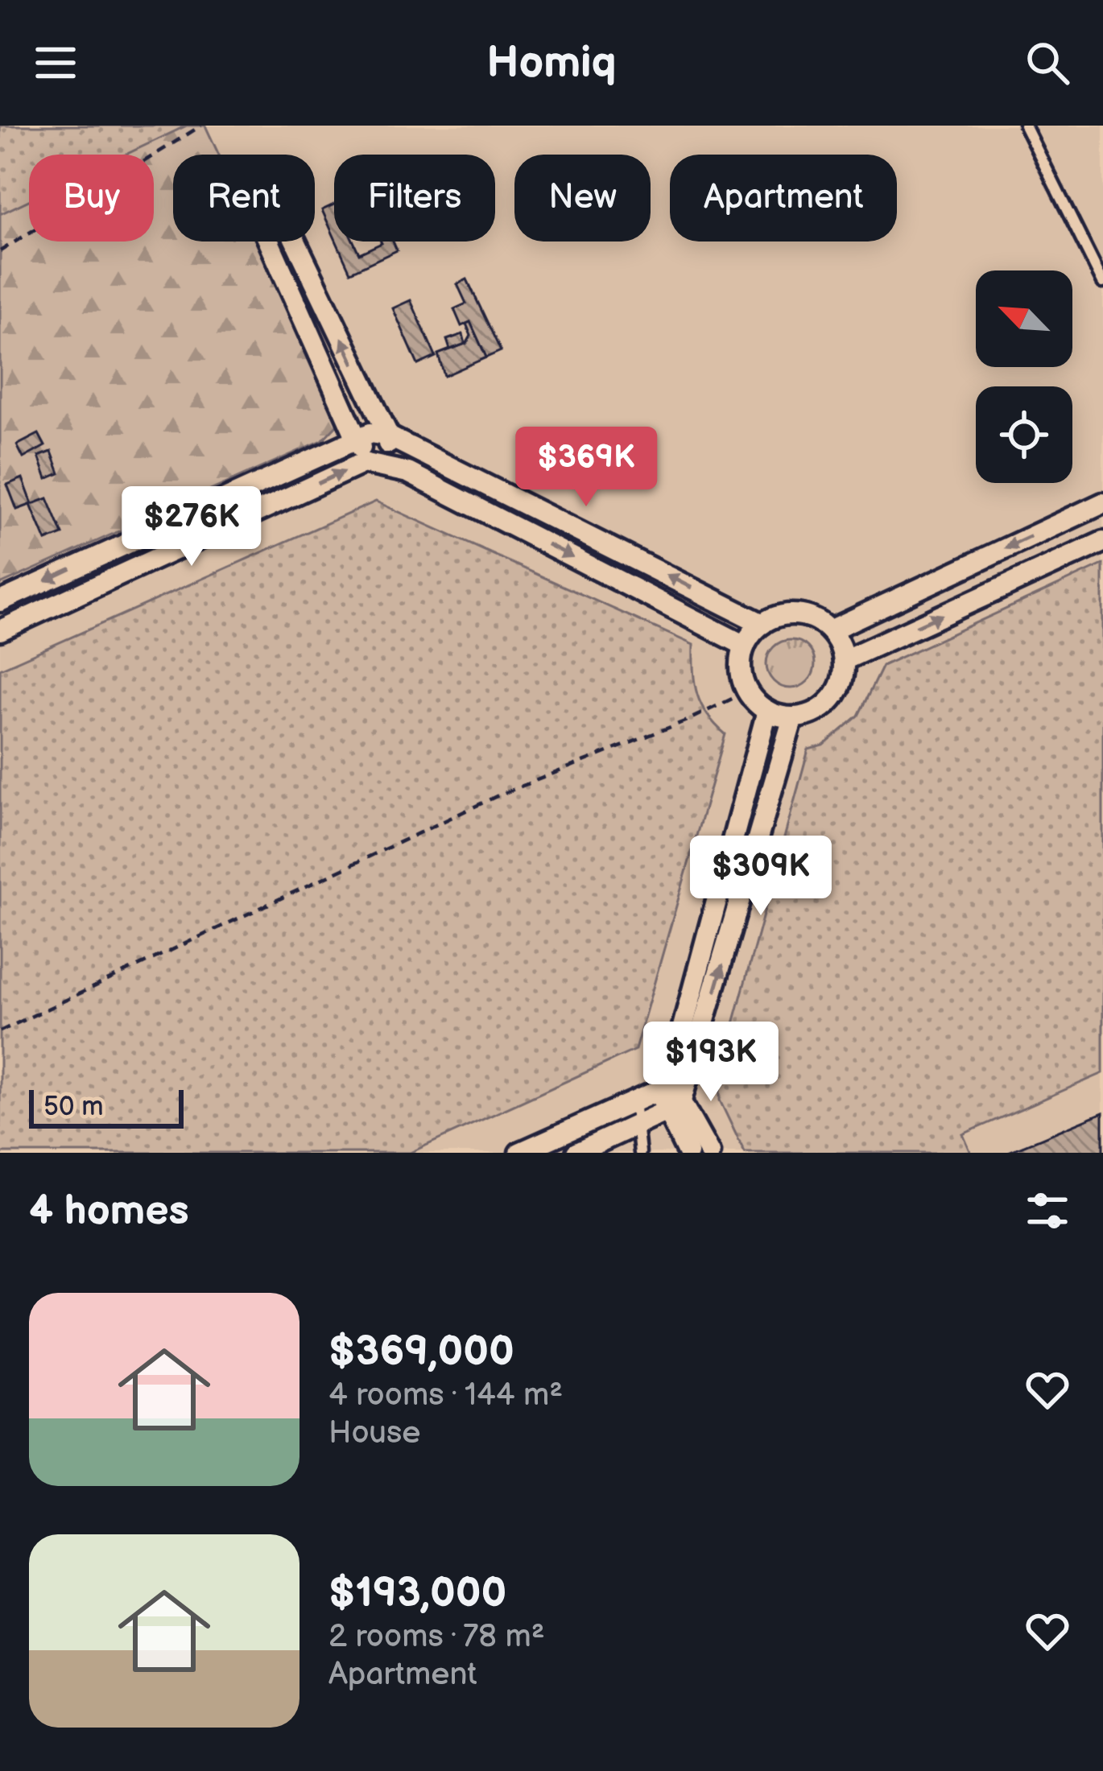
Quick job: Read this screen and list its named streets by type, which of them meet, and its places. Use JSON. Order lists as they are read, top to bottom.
{
  "scale_bar": "50 m",
  "north": "top left",
  "page": {
    "header": "Homiq",
    "chip": [
      "Buy",
      "Rent",
      "Filters",
      "New",
      "Apartment"
    ],
    "price": [
      "$369K",
      "$276K",
      "$309K",
      "$193K"
    ],
    "scale": "50 m",
    "heading": "4 homes",
    "list": [
      {
        "name": "$369,000",
        "note": "4 rooms · 144 m² · House"
      },
      {
        "name": "$193,000",
        "note": "2 rooms · 78 m² · Apartment"
      }
    ]
  }
}
